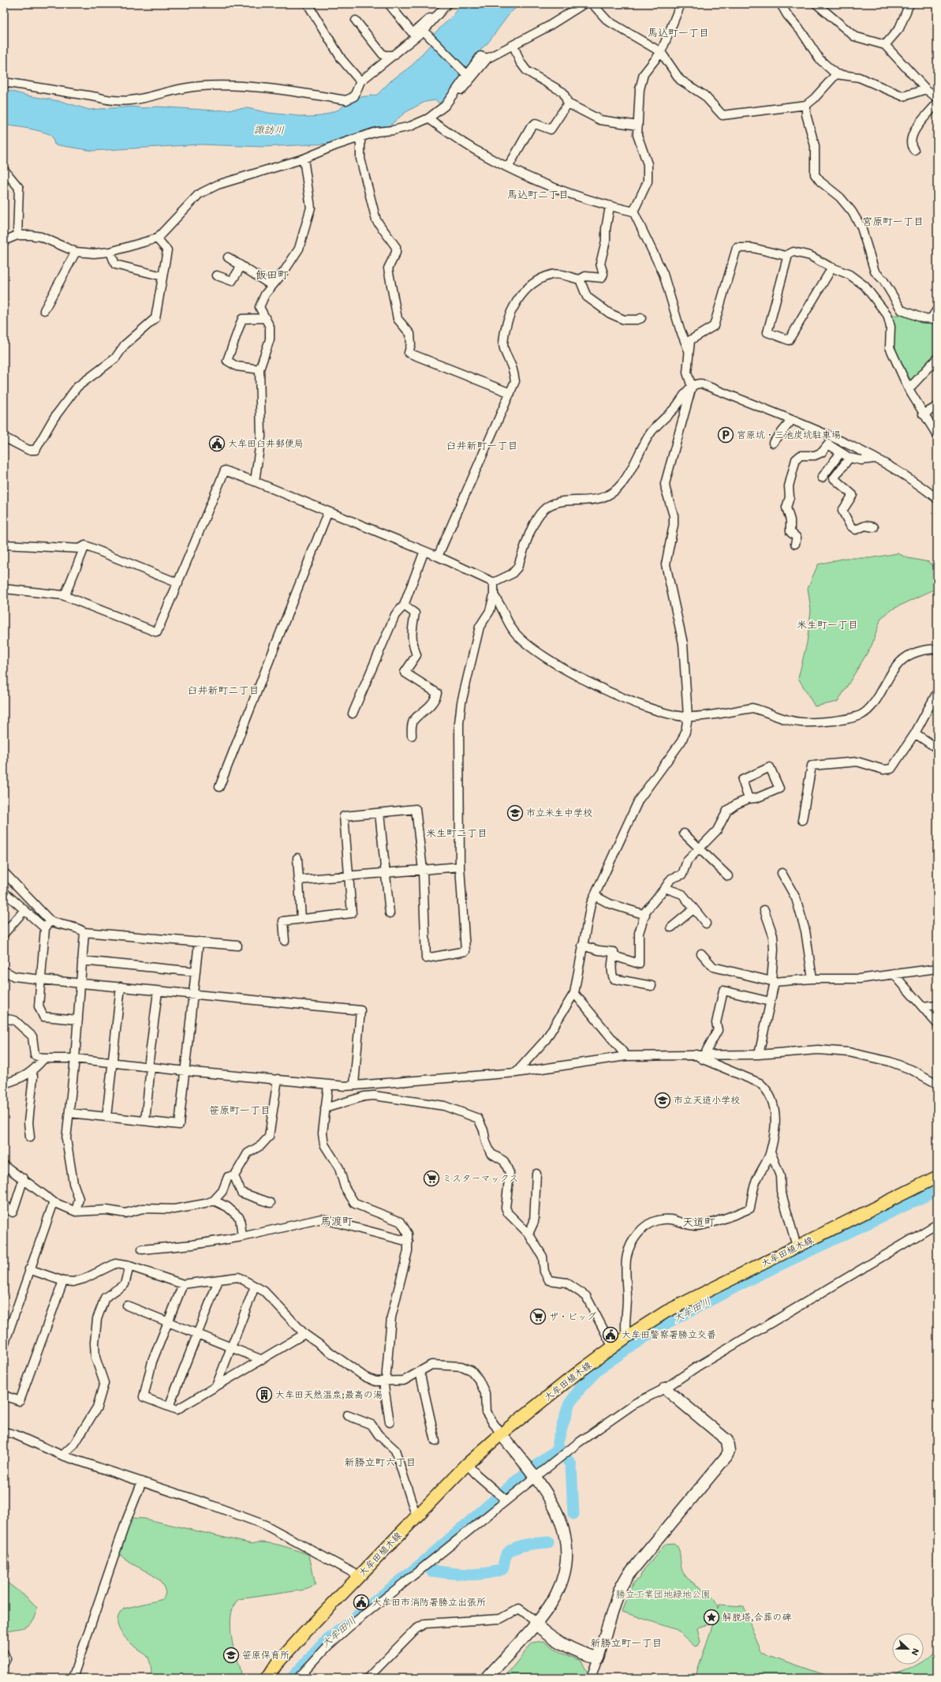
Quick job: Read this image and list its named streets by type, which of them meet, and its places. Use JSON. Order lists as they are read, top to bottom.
{
  "streets": {
    "main road": ["大牟田植木線"]
  },
  "districts": [
    "馬込町一丁目",
    "馬込町二丁目",
    "宮原町一丁目",
    "飯田町",
    "臼井新町一丁目",
    "米生町一丁目",
    "臼井新町二丁目",
    "米生町二丁目",
    "笹原町一丁目",
    "馬渡町",
    "天道町",
    "新勝立町六丁目",
    "新勝立町一丁目"
  ],
  "water": ["諏訪川", "大牟田川"],
  "parks": ["勝立工業団地緑地公園"],
  "places": {
    "parking": ["宮原坑・三池炭坑駐車場"],
    "public building": ["大牟田臼井郵便局", "大牟田警察署勝立交番", "大牟田市消防署勝立出張所"],
    "school or university": ["市立米生中学校", "市立天道小学校", "笹原保育所"],
    "supermarket": ["ミスターマックス", "ザ・ビッグ"],
    "building": ["大牟田天然温泉;最高の湯"],
    "place": ["解脱塔,合葬の碑"]
  },
  "north": "right"
}
